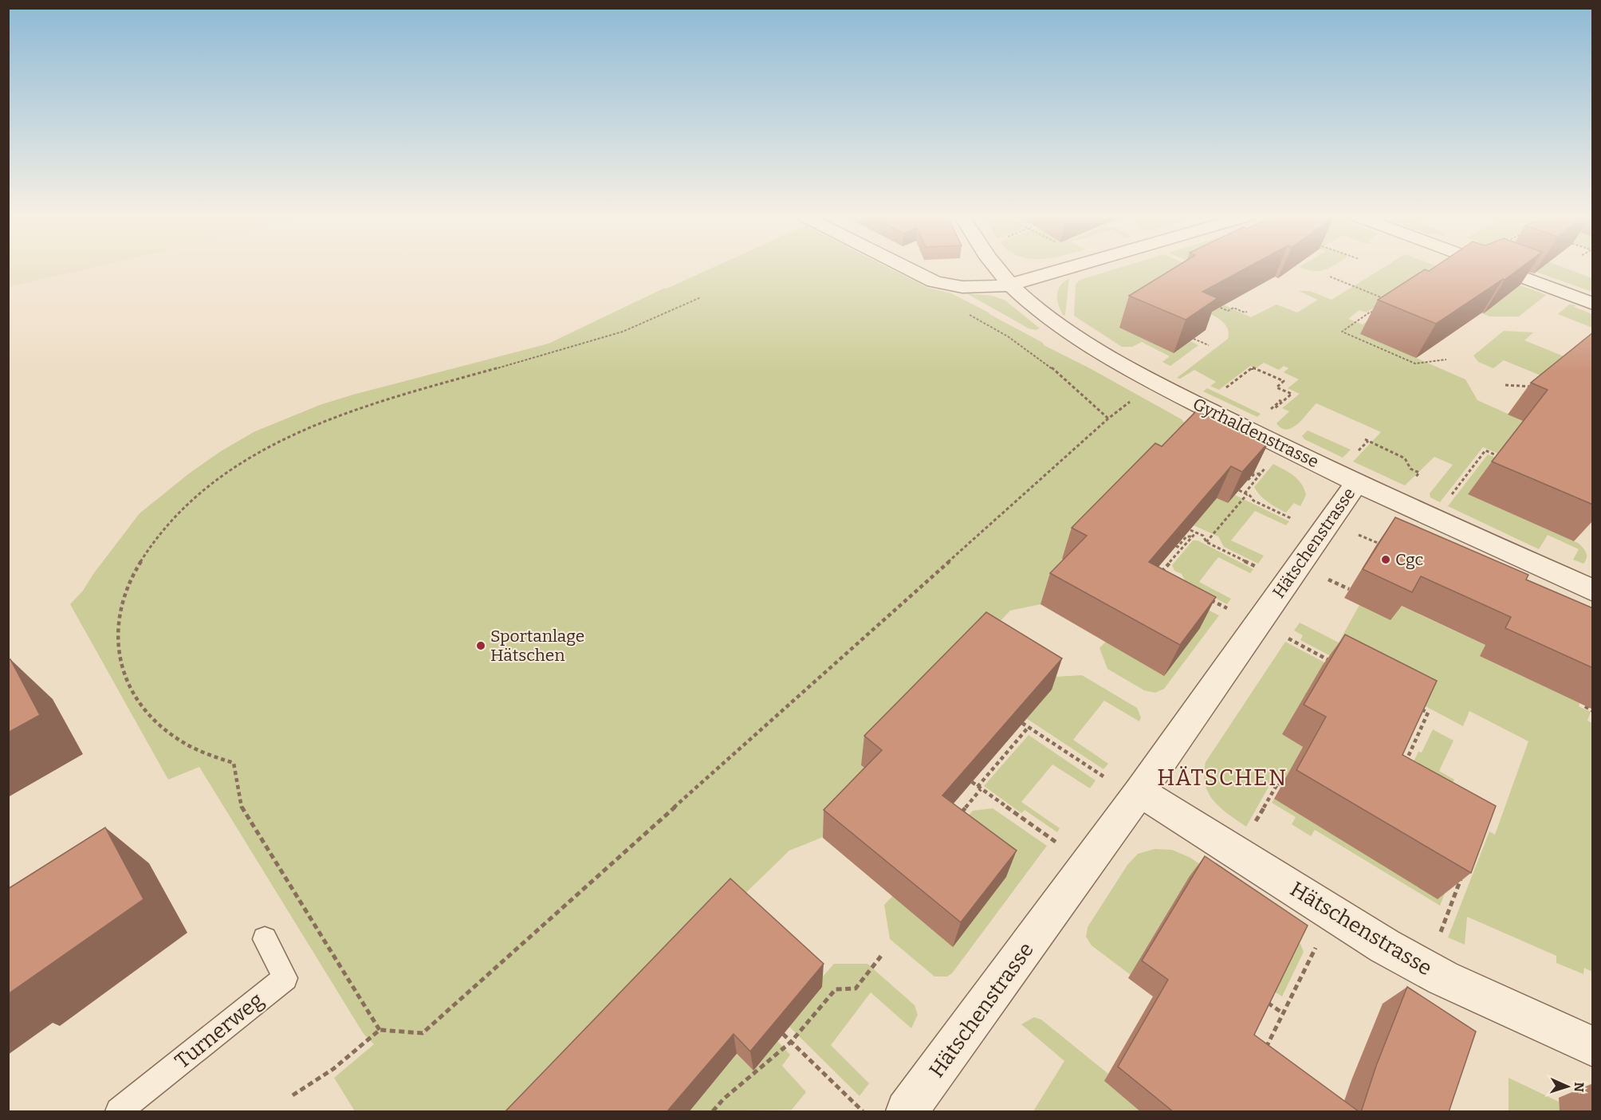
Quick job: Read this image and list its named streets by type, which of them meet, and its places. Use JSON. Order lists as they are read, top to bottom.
{
  "streets": {
    "street": ["Gyrhaldenstrasse", "Hätschenstrasse"],
    "lane": ["Turnerweg"]
  },
  "crossings": [
    ["Gyrhaldenstrasse", "Hätschenstrasse"]
  ],
  "districts": ["HÄTSCHEN"],
  "places": ["Cgc", "Sportanlage Hätschen"],
  "north": "right"
}
